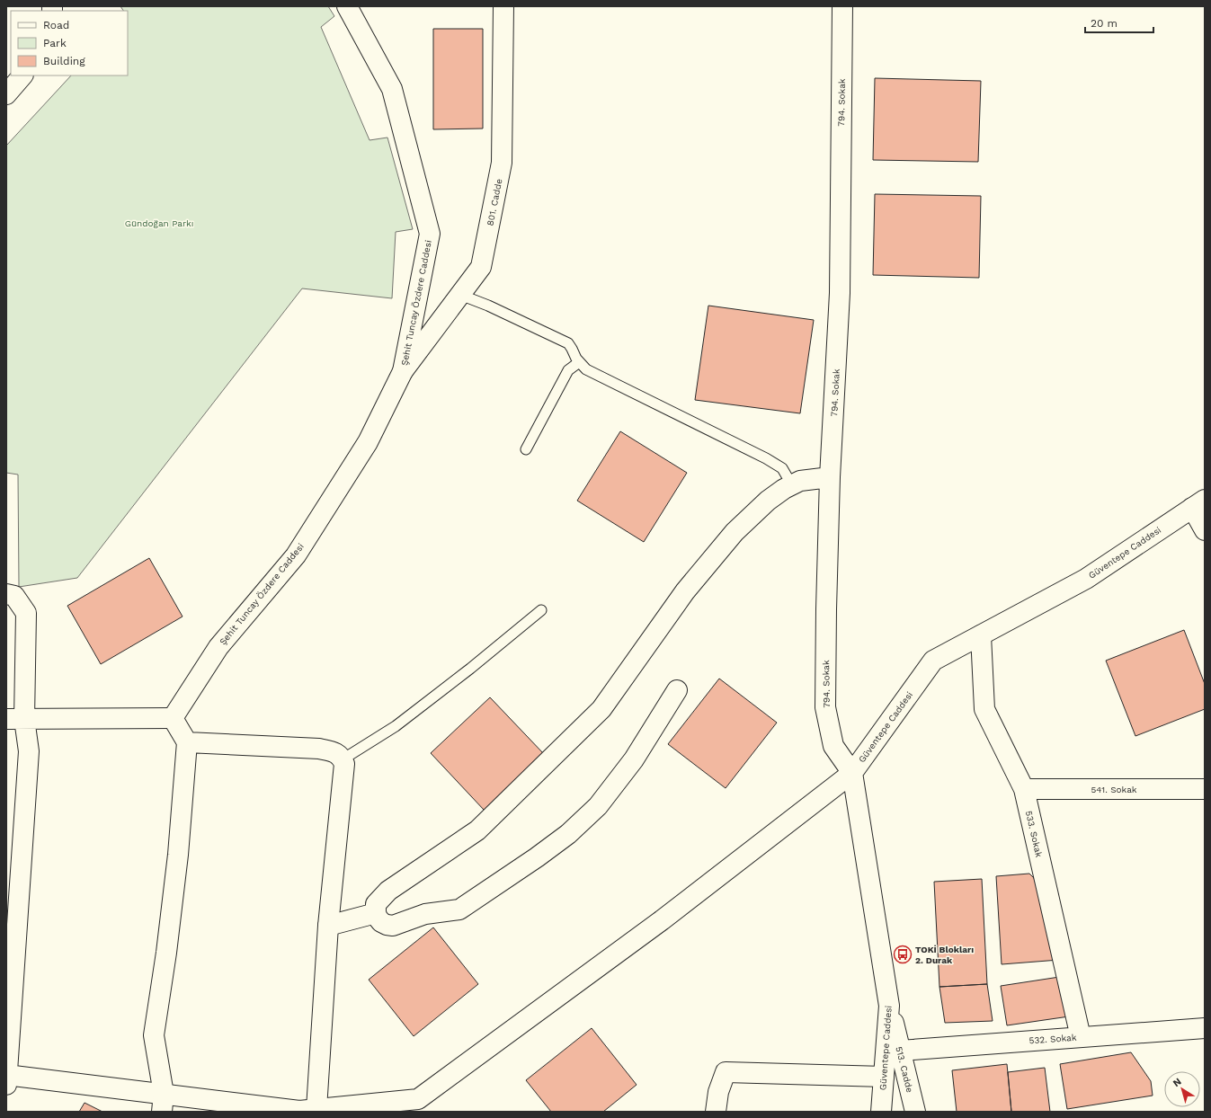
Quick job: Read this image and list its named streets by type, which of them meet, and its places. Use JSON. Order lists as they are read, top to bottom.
{
  "streets": {
    "street": [
      "794. Sokak",
      "801. Cadde",
      "Şehit Tuncay Özdere Caddesi",
      "Güventepe Caddesi",
      "541. Sokak",
      "533. Sokak",
      "532. Sokak",
      "513. Cadde"
    ]
  },
  "crossings": [
    ["794. Sokak", "Güventepe Caddesi"],
    ["801. Cadde", "Şehit Tuncay Özdere Caddesi"],
    ["Güventepe Caddesi", "533. Sokak"],
    ["Güventepe Caddesi", "513. Cadde"],
    ["541. Sokak", "533. Sokak"],
    ["533. Sokak", "532. Sokak"],
    ["532. Sokak", "513. Cadde"]
  ],
  "parks": ["Gündoğan Parkı"],
  "places": {
    "bus stop": ["TOKİ Blokları 2. Durak"]
  },
  "legend": ["Road", "Park", "Building"],
  "scale_bar": "20 m",
  "north": "top left"
}
